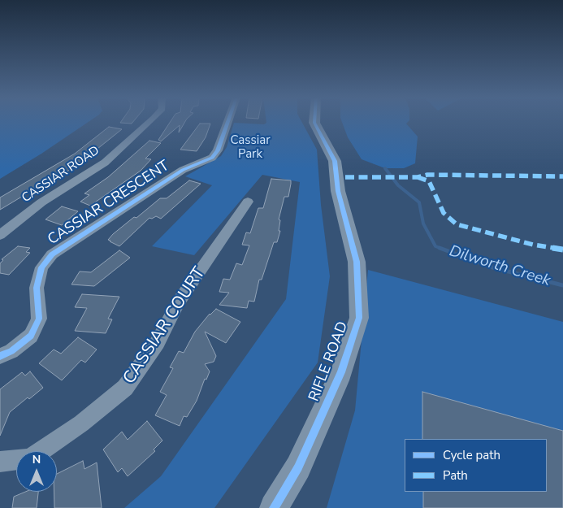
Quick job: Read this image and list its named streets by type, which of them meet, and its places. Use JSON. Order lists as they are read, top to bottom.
{
  "streets": {
    "street": [
      "CASSIAR ROAD",
      "CASSIAR CRESCENT",
      "CASSIAR COURT",
      "RIFLE ROAD"
    ]
  },
  "water": ["Dilworth Creek"],
  "parks": ["Cassiar Park"],
  "legend": ["Cycle path", "Path"],
  "north": "top"
}
